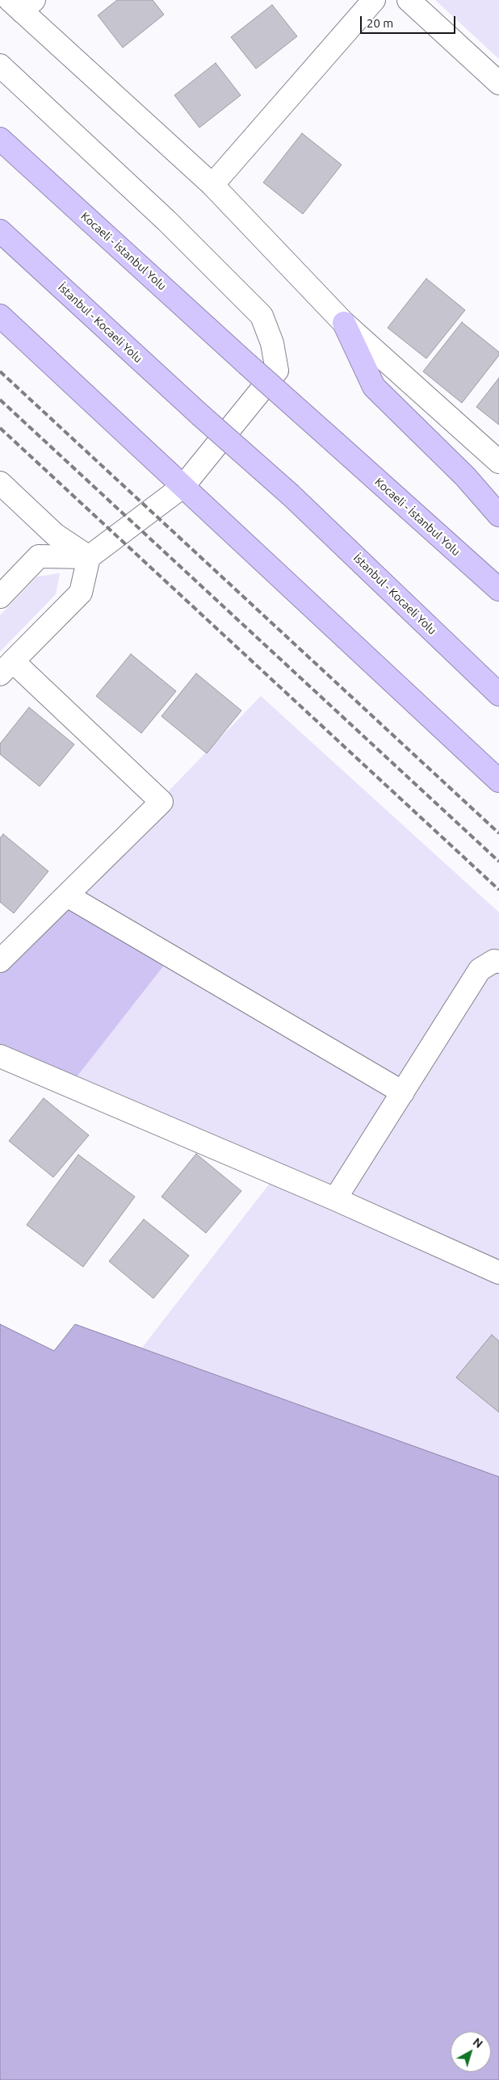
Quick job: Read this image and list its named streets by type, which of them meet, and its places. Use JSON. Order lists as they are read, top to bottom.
{
  "streets": {
    "highway": ["Kocaeli - İstanbul Yolu", "İstanbul - Kocaeli Yolu"]
  },
  "scale_bar": "20 m",
  "north": "top right"
}
